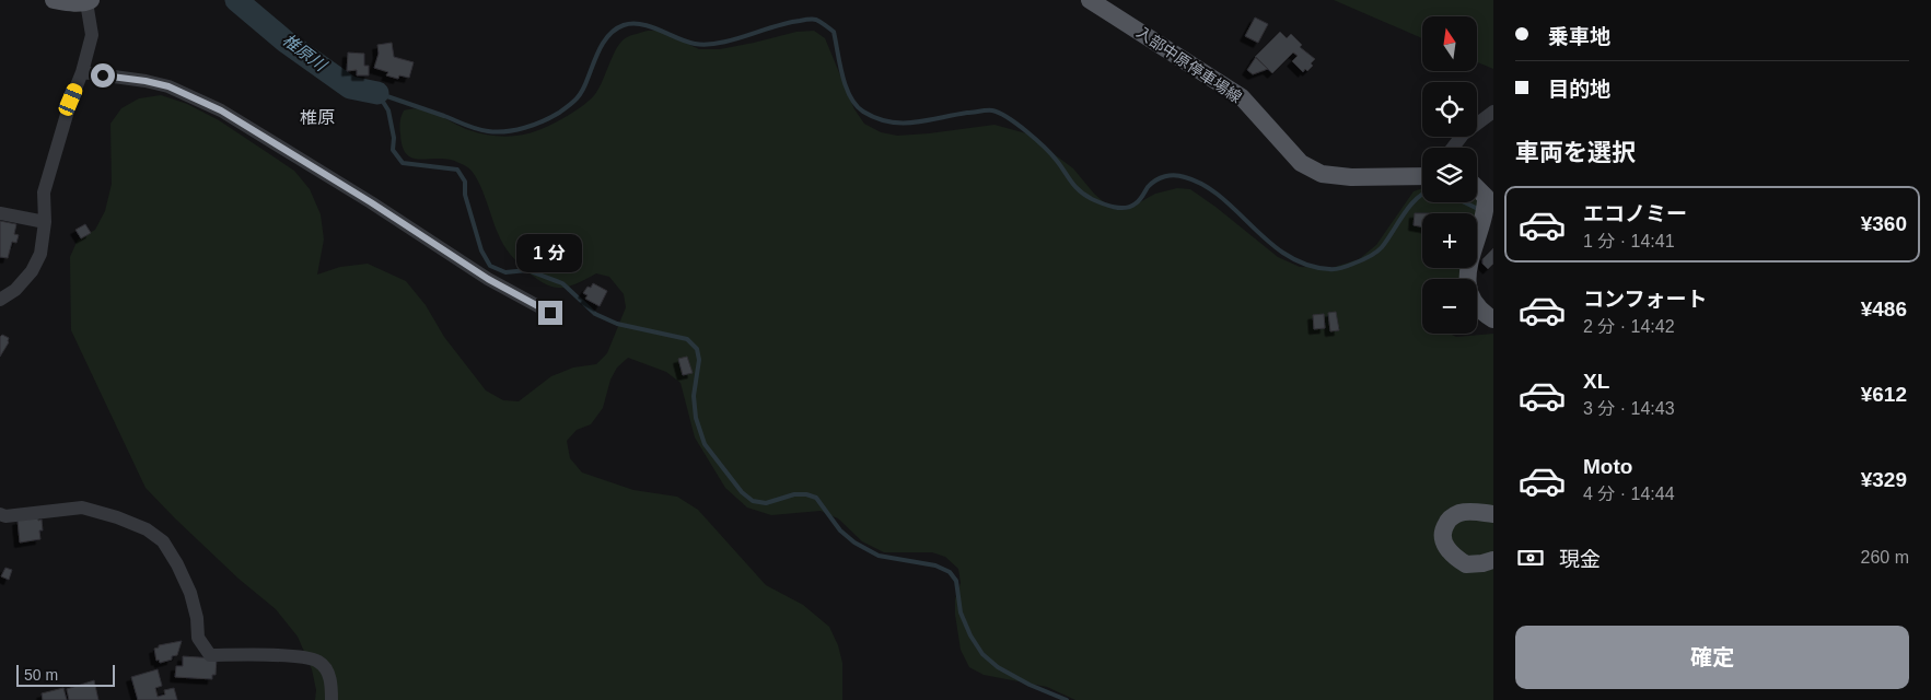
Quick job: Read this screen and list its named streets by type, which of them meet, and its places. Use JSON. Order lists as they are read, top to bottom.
{
  "streets": {
    "main road": ["入部中原停車場線"]
  },
  "districts": ["椎原"],
  "water": ["椎原川"],
  "scale_bar": "50 m",
  "north": "top",
  "page": {
    "banner": ["乗車地", "目的地"],
    "map_buttons": ["+", "−"],
    "heading": "車両を選択",
    "list": [
      {
        "name": "エコノミー",
        "note": "1 分 · 14:41",
        "value": "¥360"
      },
      {
        "name": "コンフォート",
        "note": "2 分 · 14:42",
        "value": "¥486"
      },
      {
        "name": "XL",
        "note": "3 分 · 14:43",
        "value": "¥612"
      },
      {
        "name": "Moto",
        "note": "4 分 · 14:44",
        "value": "¥329"
      }
    ],
    "bubble": "1 分",
    "pay": ["現金", "260 m"],
    "buttons": "確定",
    "scale": "50 m"
  }
}
